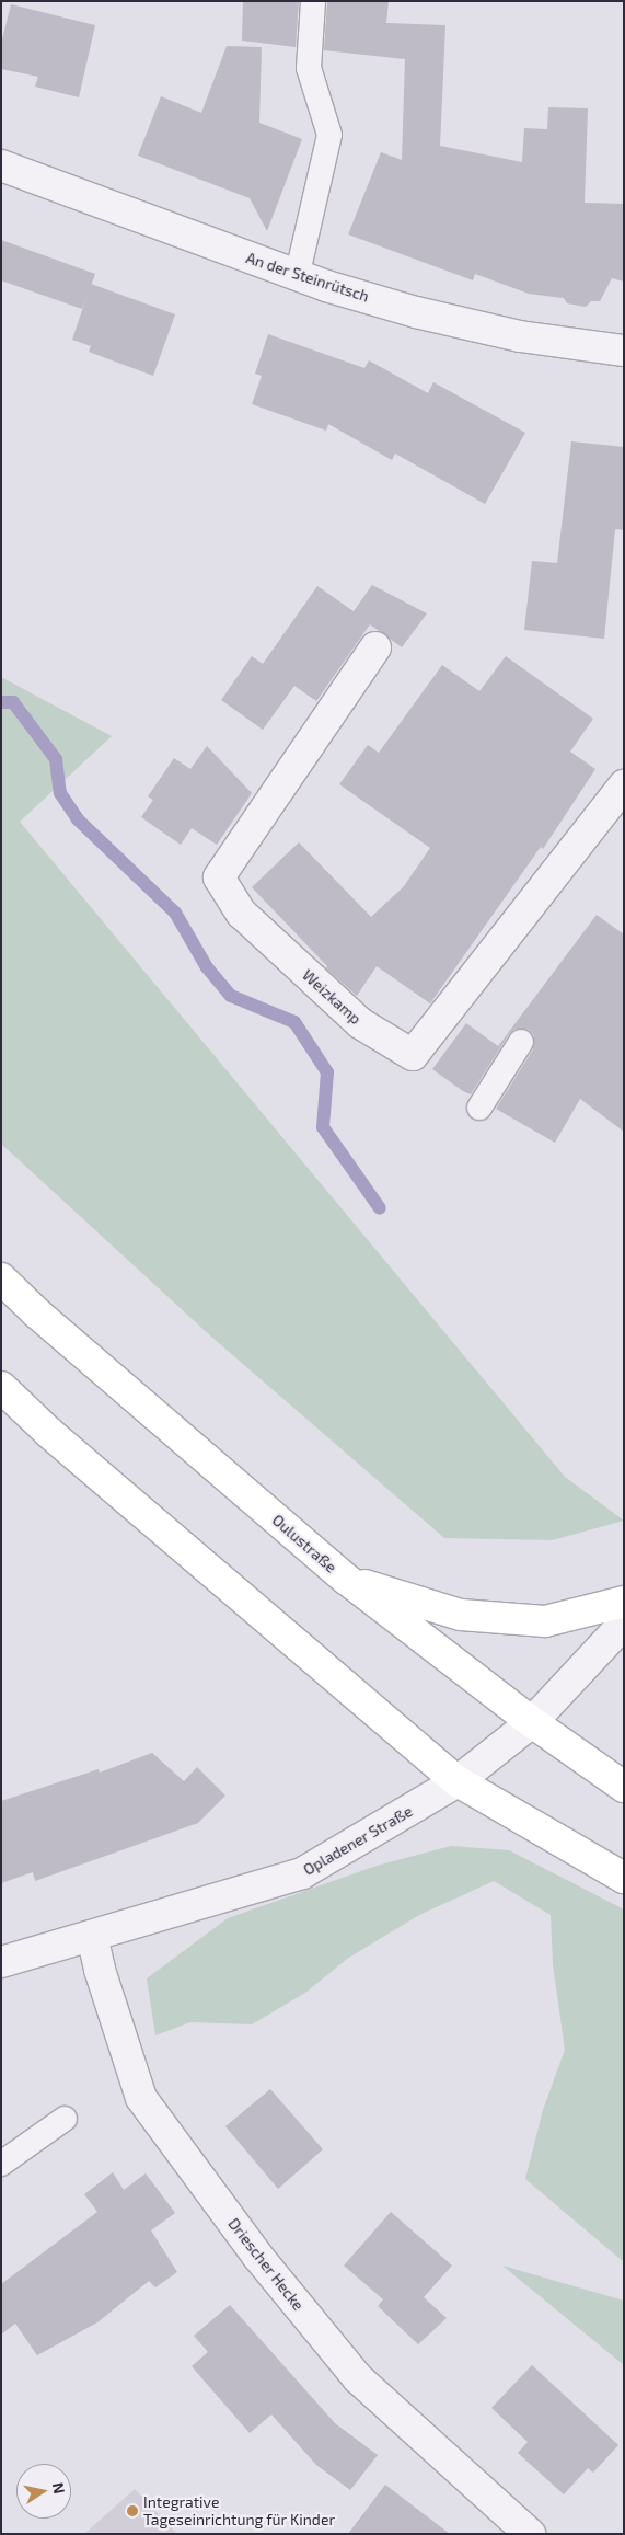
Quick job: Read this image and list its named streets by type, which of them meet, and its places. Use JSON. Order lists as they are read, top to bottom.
{
  "streets": {
    "main road": ["Oulustraße"],
    "street": [
      "An der Steinrütsch",
      "Weizkamp",
      "Opladener Straße",
      "Driescher Hecke"
    ]
  },
  "crossings": [
    ["Oulustraße", "Opladener Straße"],
    ["Opladener Straße", "Driescher Hecke"]
  ],
  "places": ["Integrative Tageseinrichtung für Kinder"],
  "north": "right"
}
